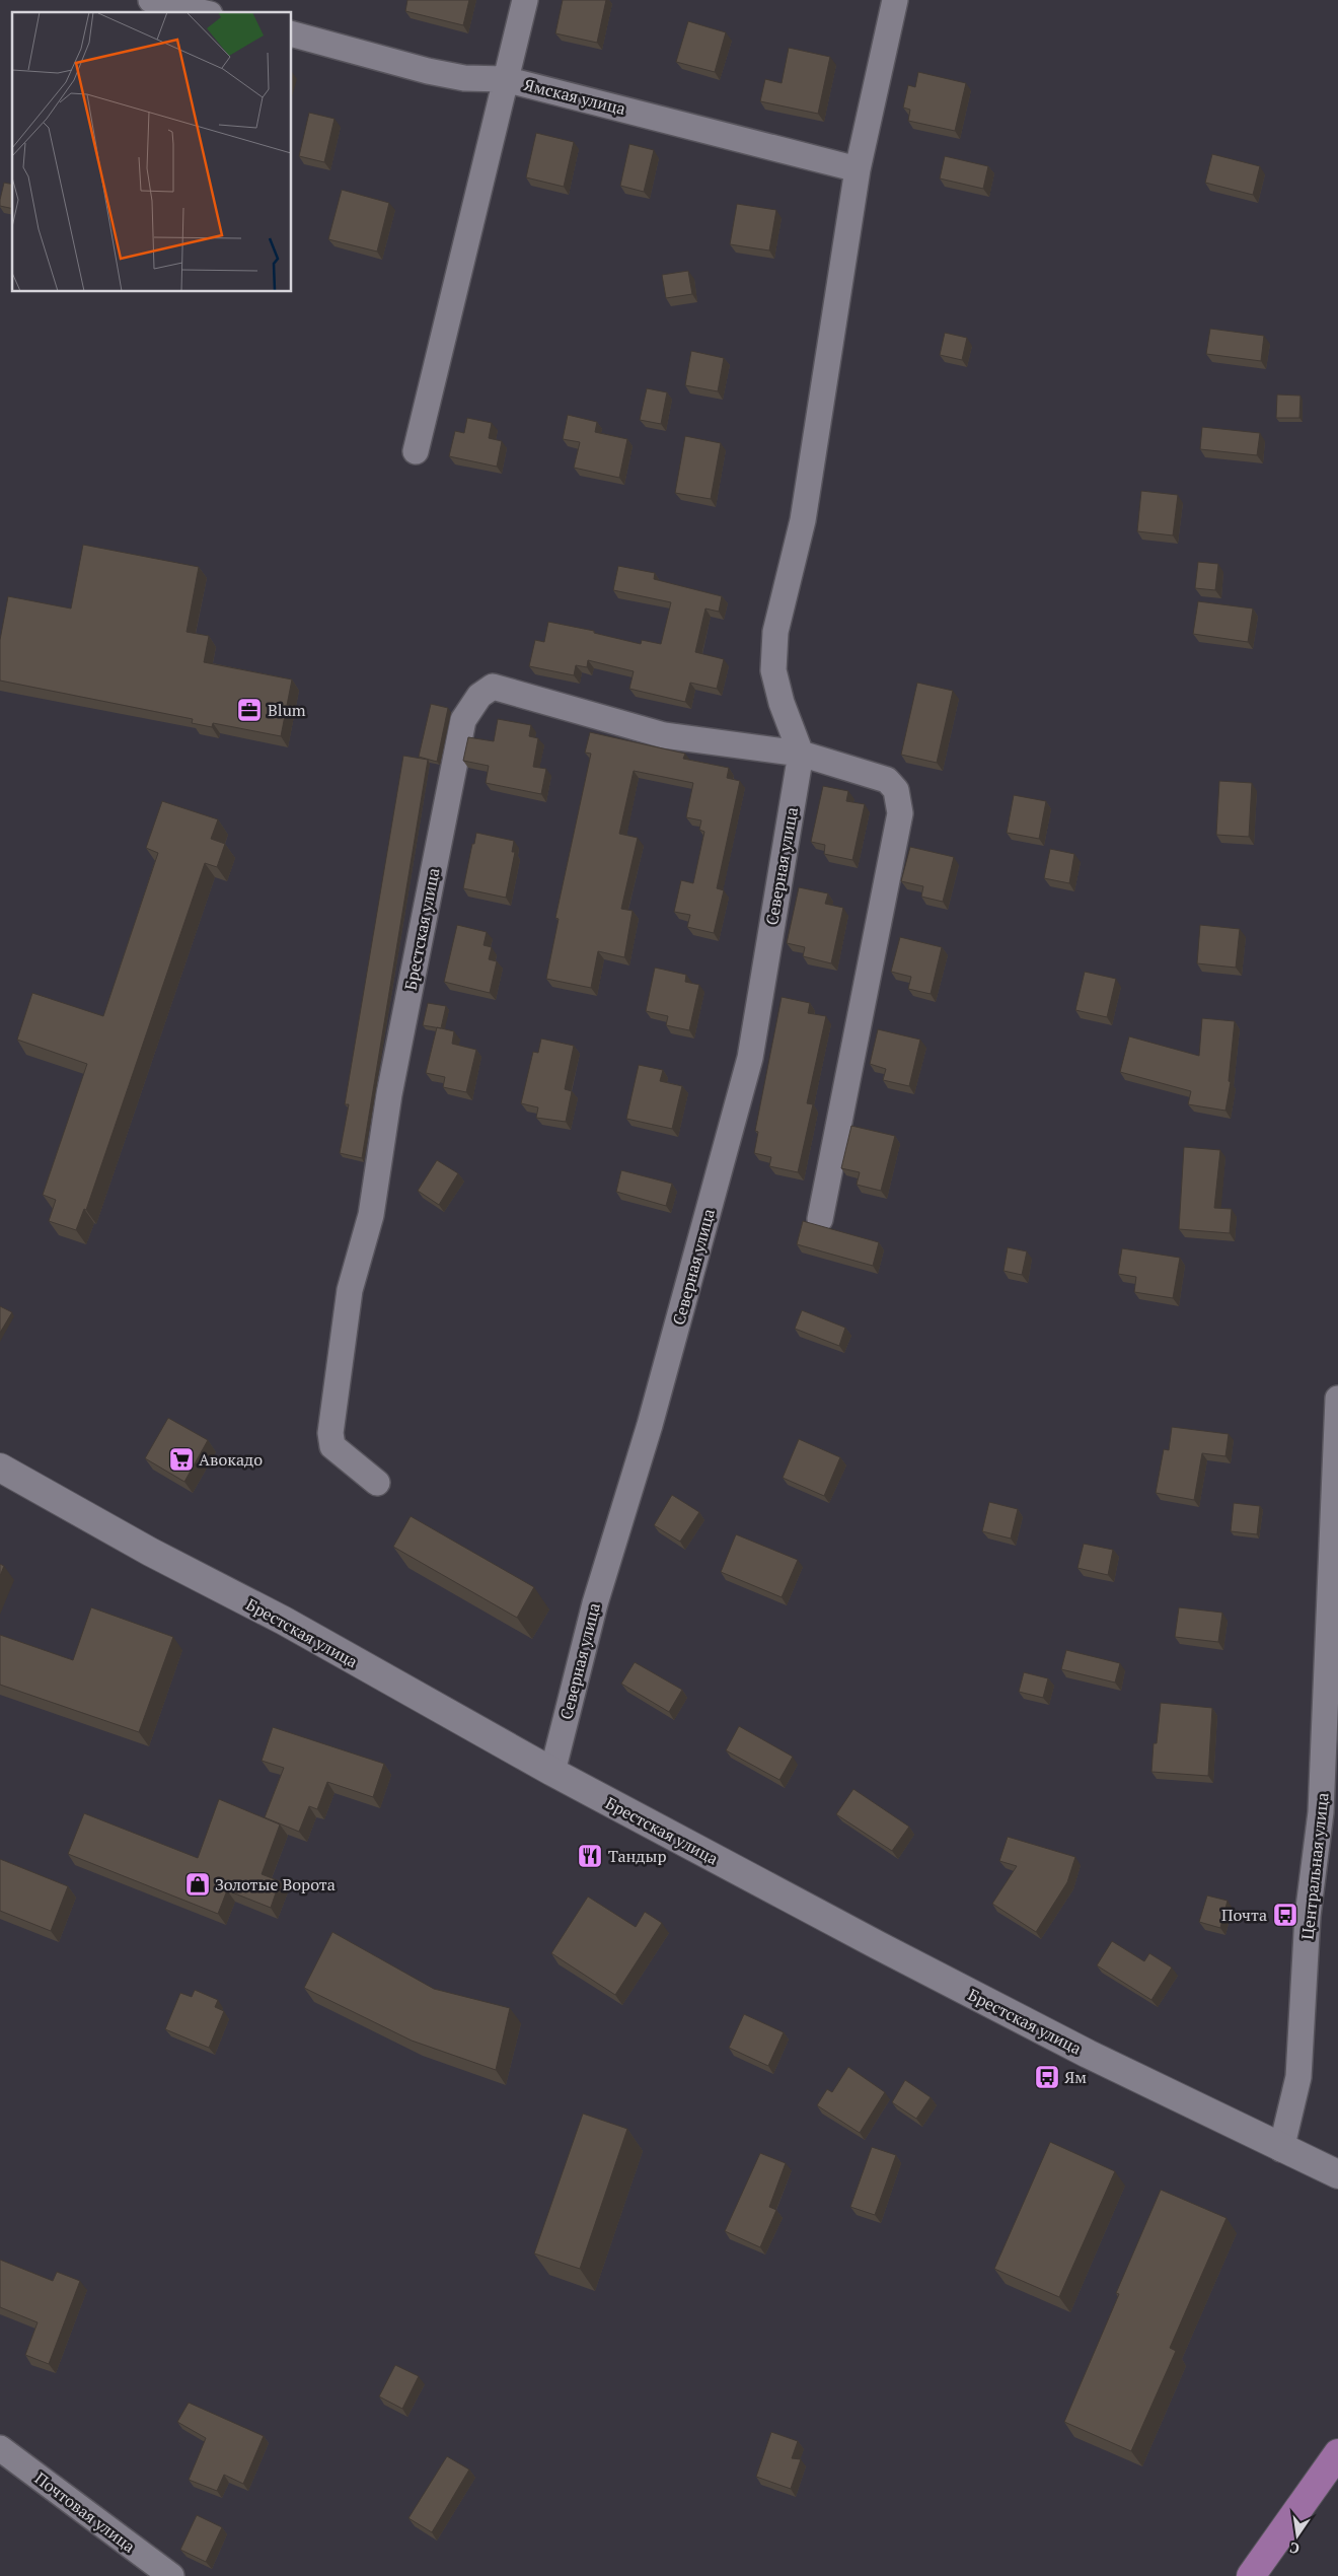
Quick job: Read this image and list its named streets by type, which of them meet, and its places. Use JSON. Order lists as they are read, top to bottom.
{
  "streets": {
    "main road": ["Брестская улица"],
    "street": [
      "Ямская улица",
      "Северная улица",
      "Центральная улица",
      "Почтовая улица"
    ]
  },
  "crossings": [
    ["Северная улица", "Брестская улица"],
    ["Брестская улица", "Центральная улица"]
  ],
  "places": {
    "office": ["Blum"],
    "supermarket": ["Авокадо"],
    "restaurant": ["Тандыр"],
    "shop": ["Золотые Ворота"],
    "bus stop": ["Почта", "Ям"]
  },
  "north": "bottom"
}
